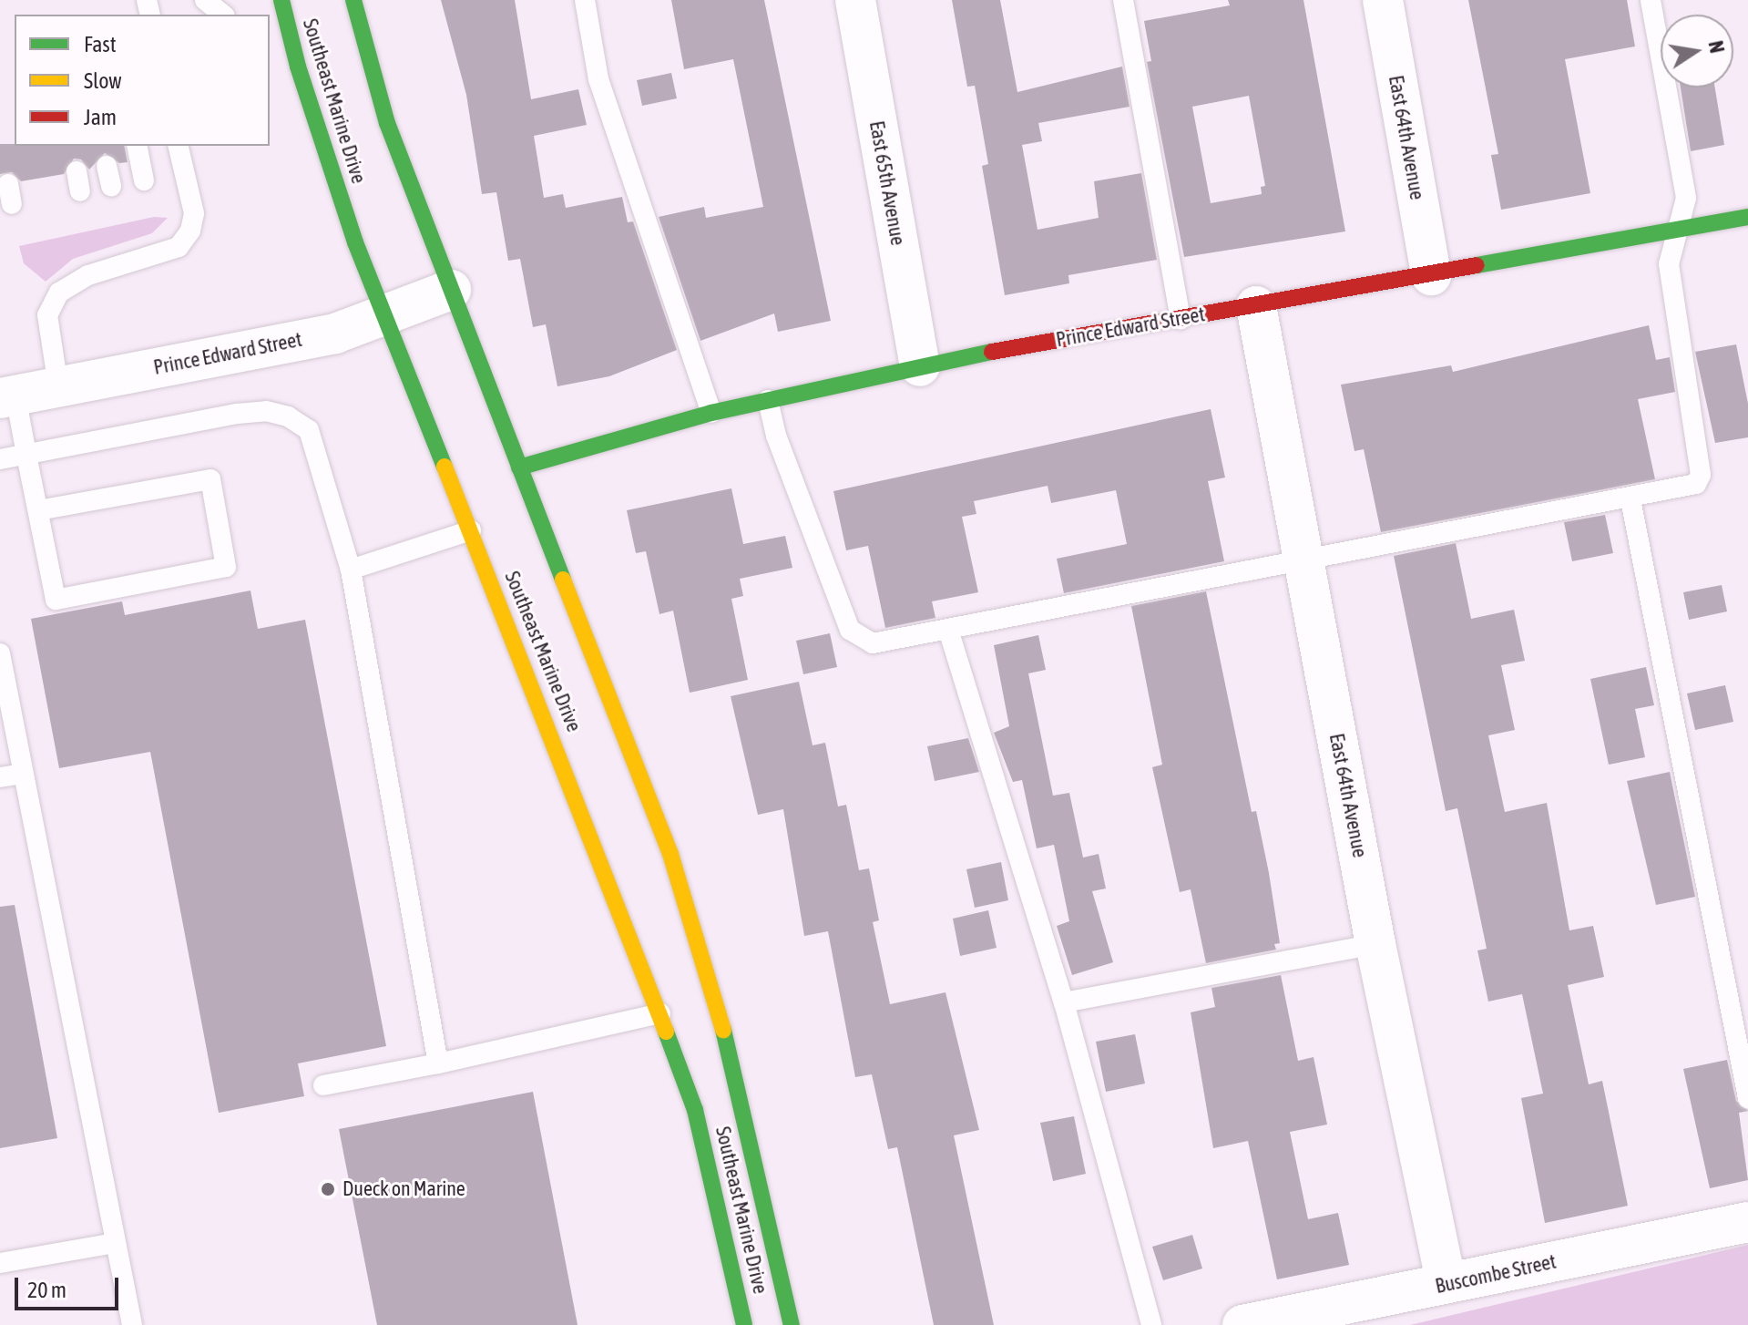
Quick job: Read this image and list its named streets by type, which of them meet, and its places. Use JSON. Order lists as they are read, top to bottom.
{
  "streets": {
    "main road": ["Southeast Marine Drive", "Prince Edward Street"],
    "street": ["East 64th Avenue", "East 65th Avenue", "Buscombe Street"]
  },
  "crossings": [
    ["Southeast Marine Drive", "Prince Edward Street"],
    ["East 64th Avenue", "Prince Edward Street"],
    ["East 64th Avenue", "Buscombe Street"],
    ["East 65th Avenue", "Prince Edward Street"]
  ],
  "places": ["Dueck on Marine"],
  "legend": ["Fast", "Slow", "Jam"],
  "scale_bar": "20 m",
  "north": "right"
}
